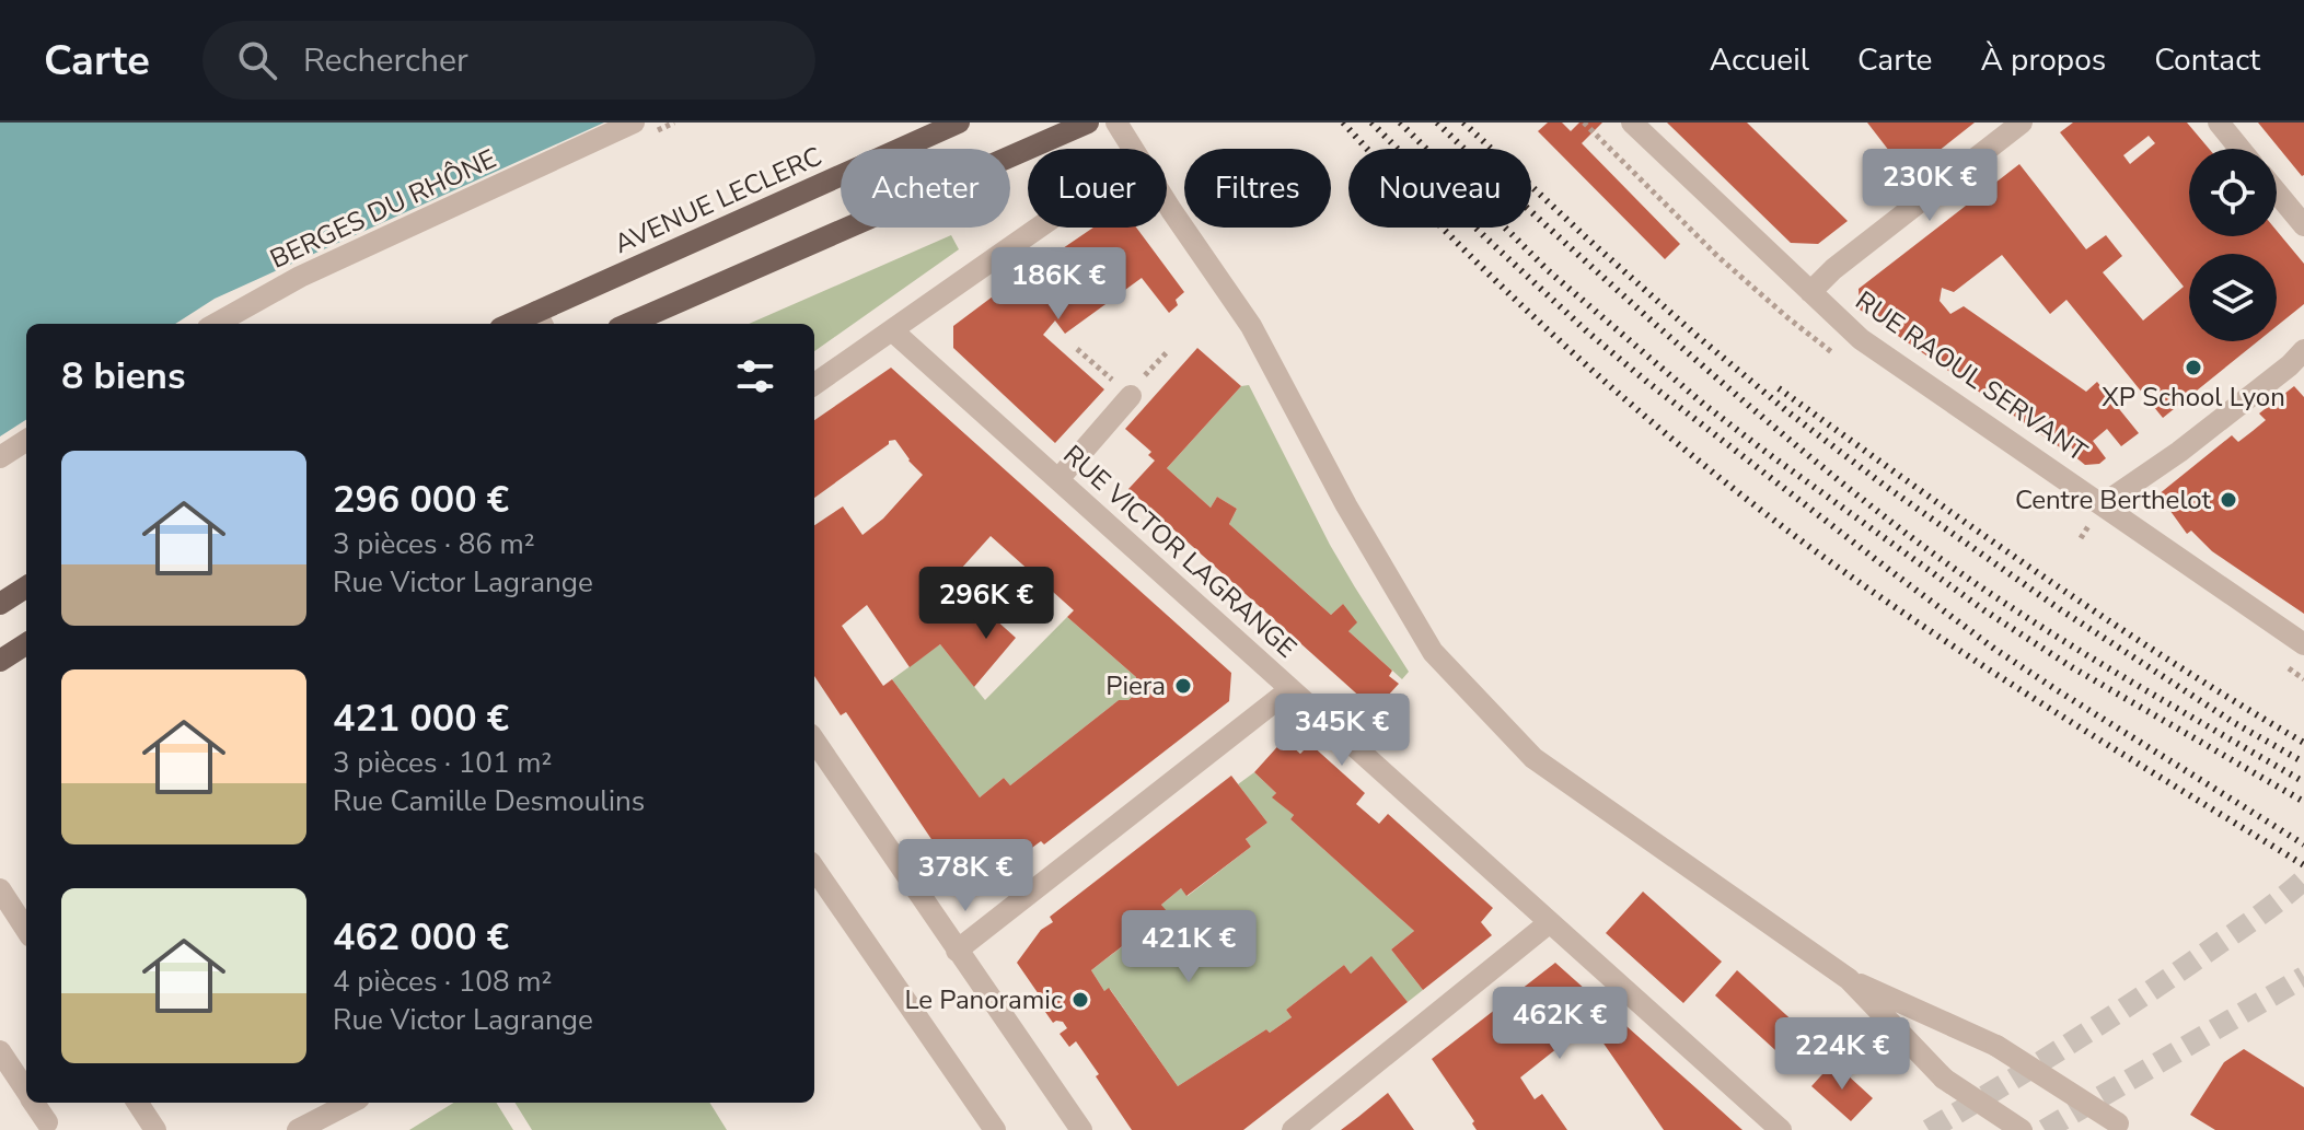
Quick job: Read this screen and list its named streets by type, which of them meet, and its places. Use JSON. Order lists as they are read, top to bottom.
{
  "streets": {
    "main road": ["AVENUE LECLERC"],
    "street": ["BERGES DU RHÔNE", "RUE RAOUL SERVANT", "RUE VICTOR LAGRANGE"]
  },
  "places": [
    "XP School Lyon",
    "Centre Berthelot",
    "Piera",
    "Le Panoramic"
  ],
  "page": {
    "header": "Carte",
    "search": "Rechercher",
    "nav": [
      "Accueil",
      "Carte",
      "À propos",
      "Contact"
    ],
    "price": [
      "230K €",
      "186K €",
      "296K €",
      "345K €",
      "378K €",
      "421K €",
      "462K €",
      "224K €"
    ],
    "chip": [
      "Acheter",
      "Louer",
      "Filtres",
      "Nouveau"
    ],
    "heading": "8 biens",
    "list": [
      {
        "name": "296 000 €",
        "note": "3 pièces · 86 m² · Rue Victor Lagrange"
      },
      {
        "name": "421 000 €",
        "note": "3 pièces · 101 m² · Rue Camille Desmoulins"
      },
      {
        "name": "462 000 €",
        "note": "4 pièces · 108 m² · Rue Victor Lagrange"
      }
    ]
  }
}
